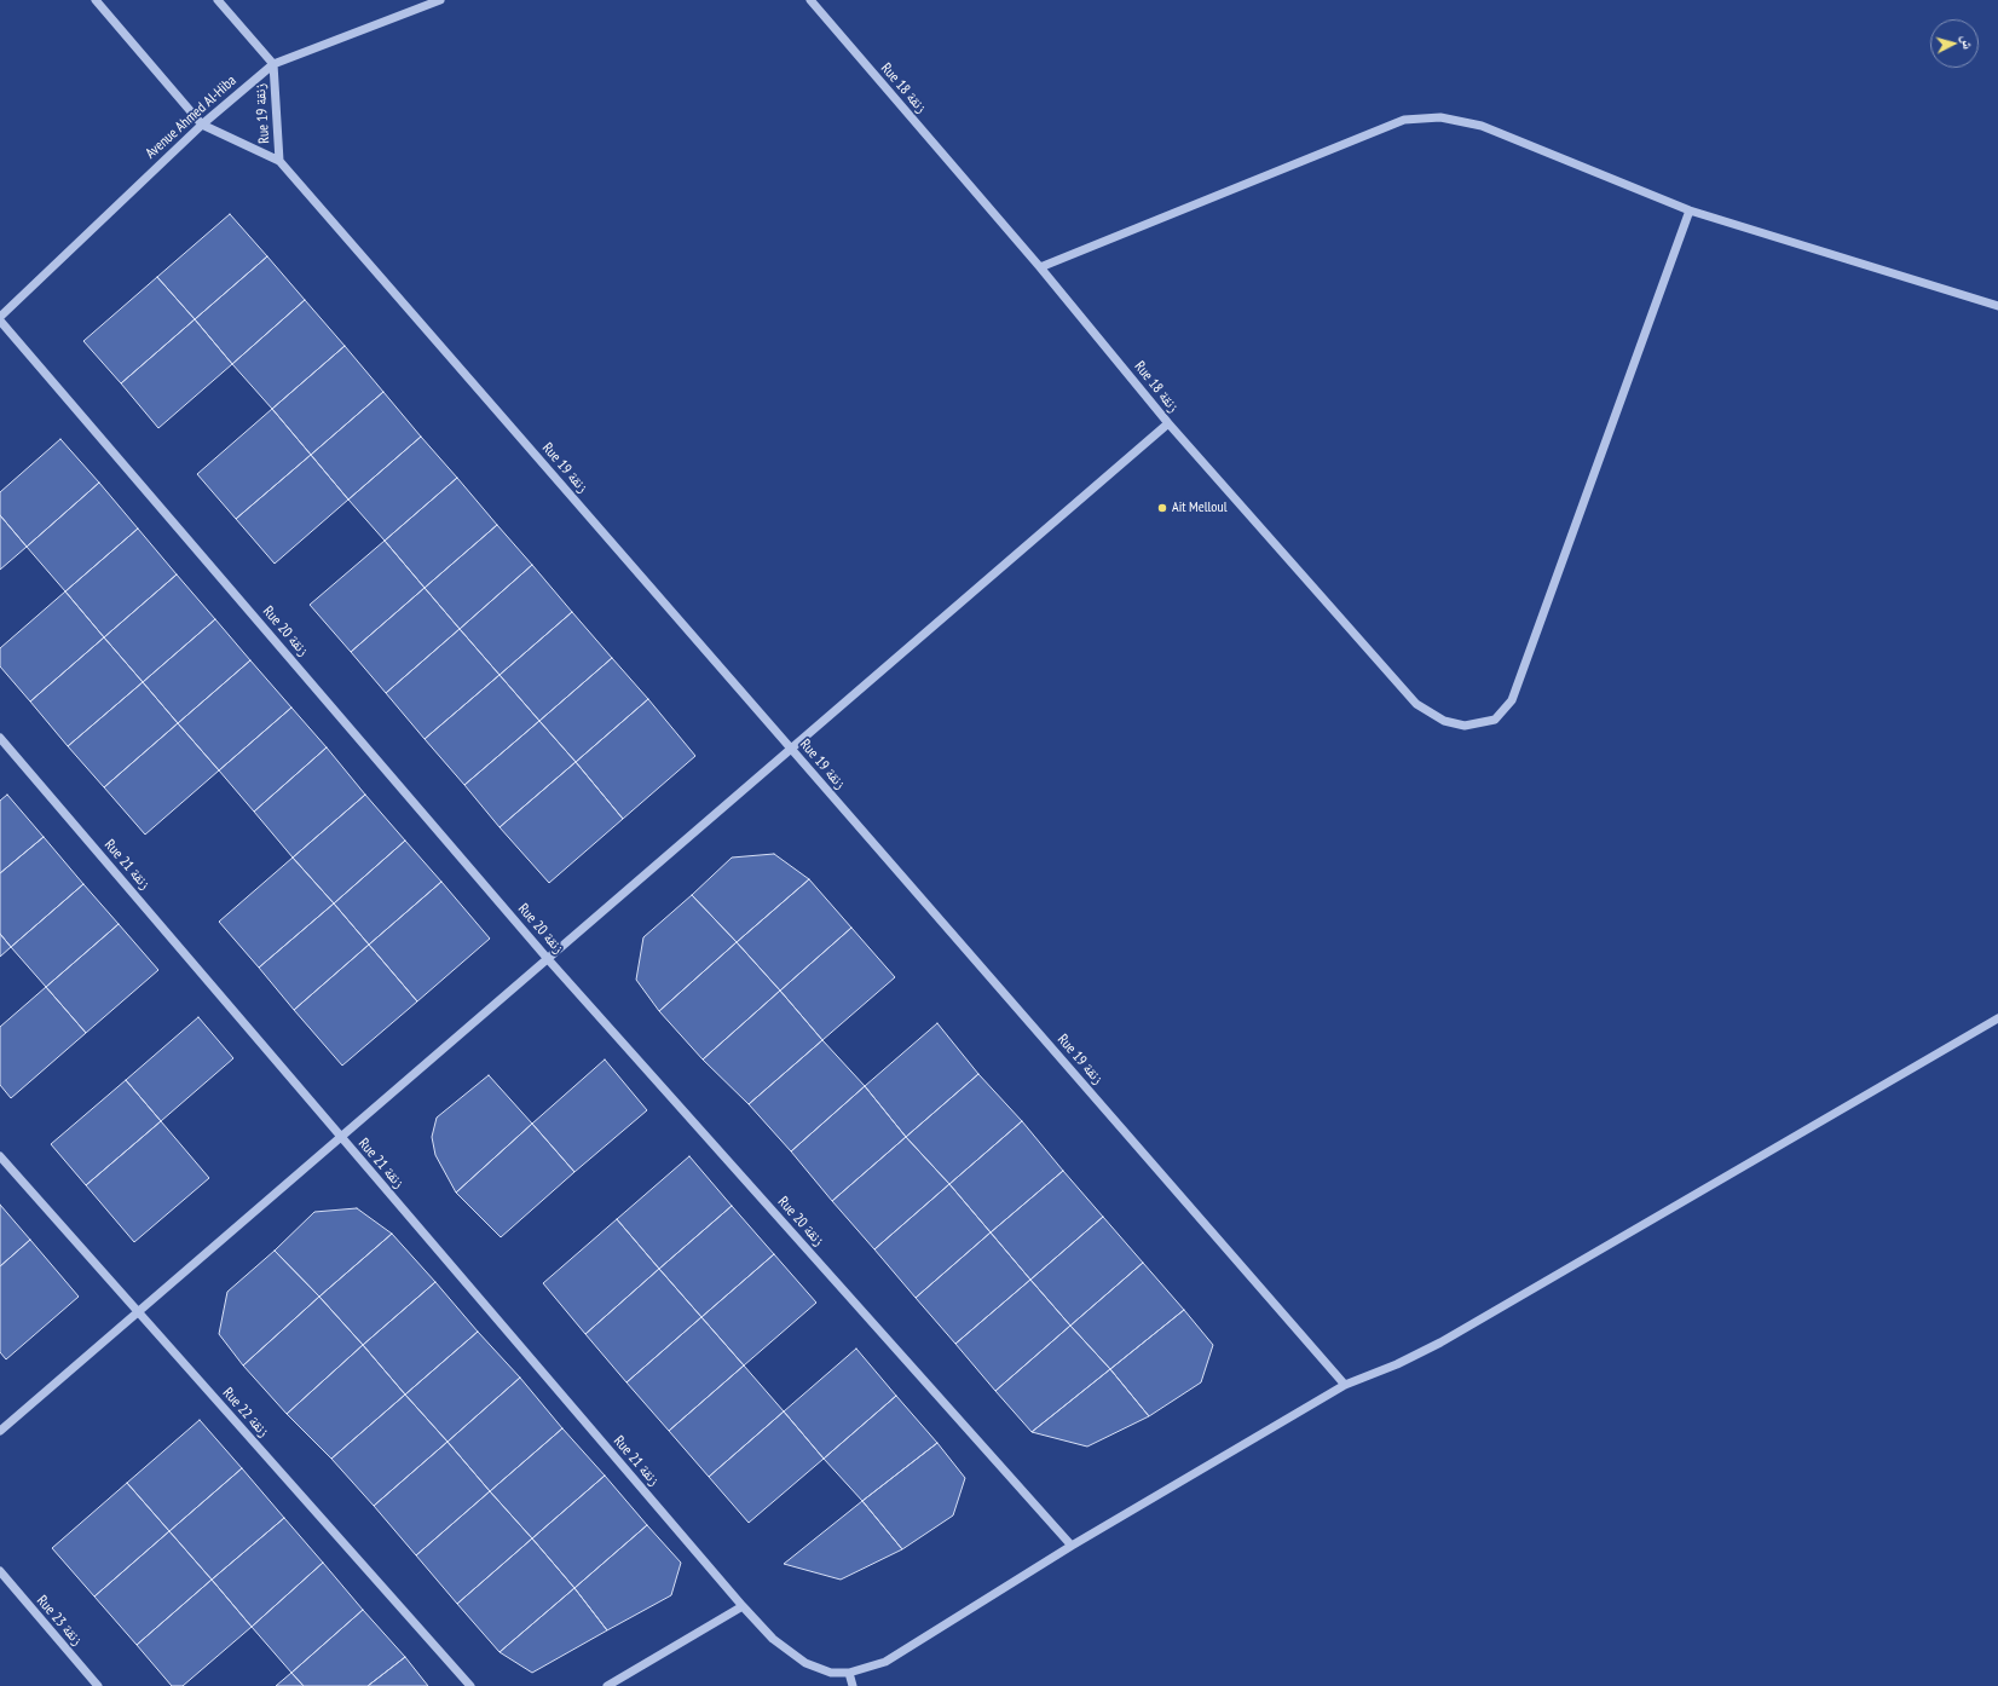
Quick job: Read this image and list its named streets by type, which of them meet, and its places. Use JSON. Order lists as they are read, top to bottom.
{
  "streets": {
    "street": [
      "Rue 18 زنقة",
      "Rue 19 زنقة",
      "Avenue Ahmed Al-Hiba",
      "Rue 20 زنقة",
      "Rue 21 زنقة",
      "Rue 22 زنقة",
      "Rue 23 زنقة"
    ]
  },
  "crossings": [
    ["Rue 19 زنقة", "Avenue Ahmed Al-Hiba"]
  ],
  "places": ["Ait Melloul"],
  "north": "right"
}
